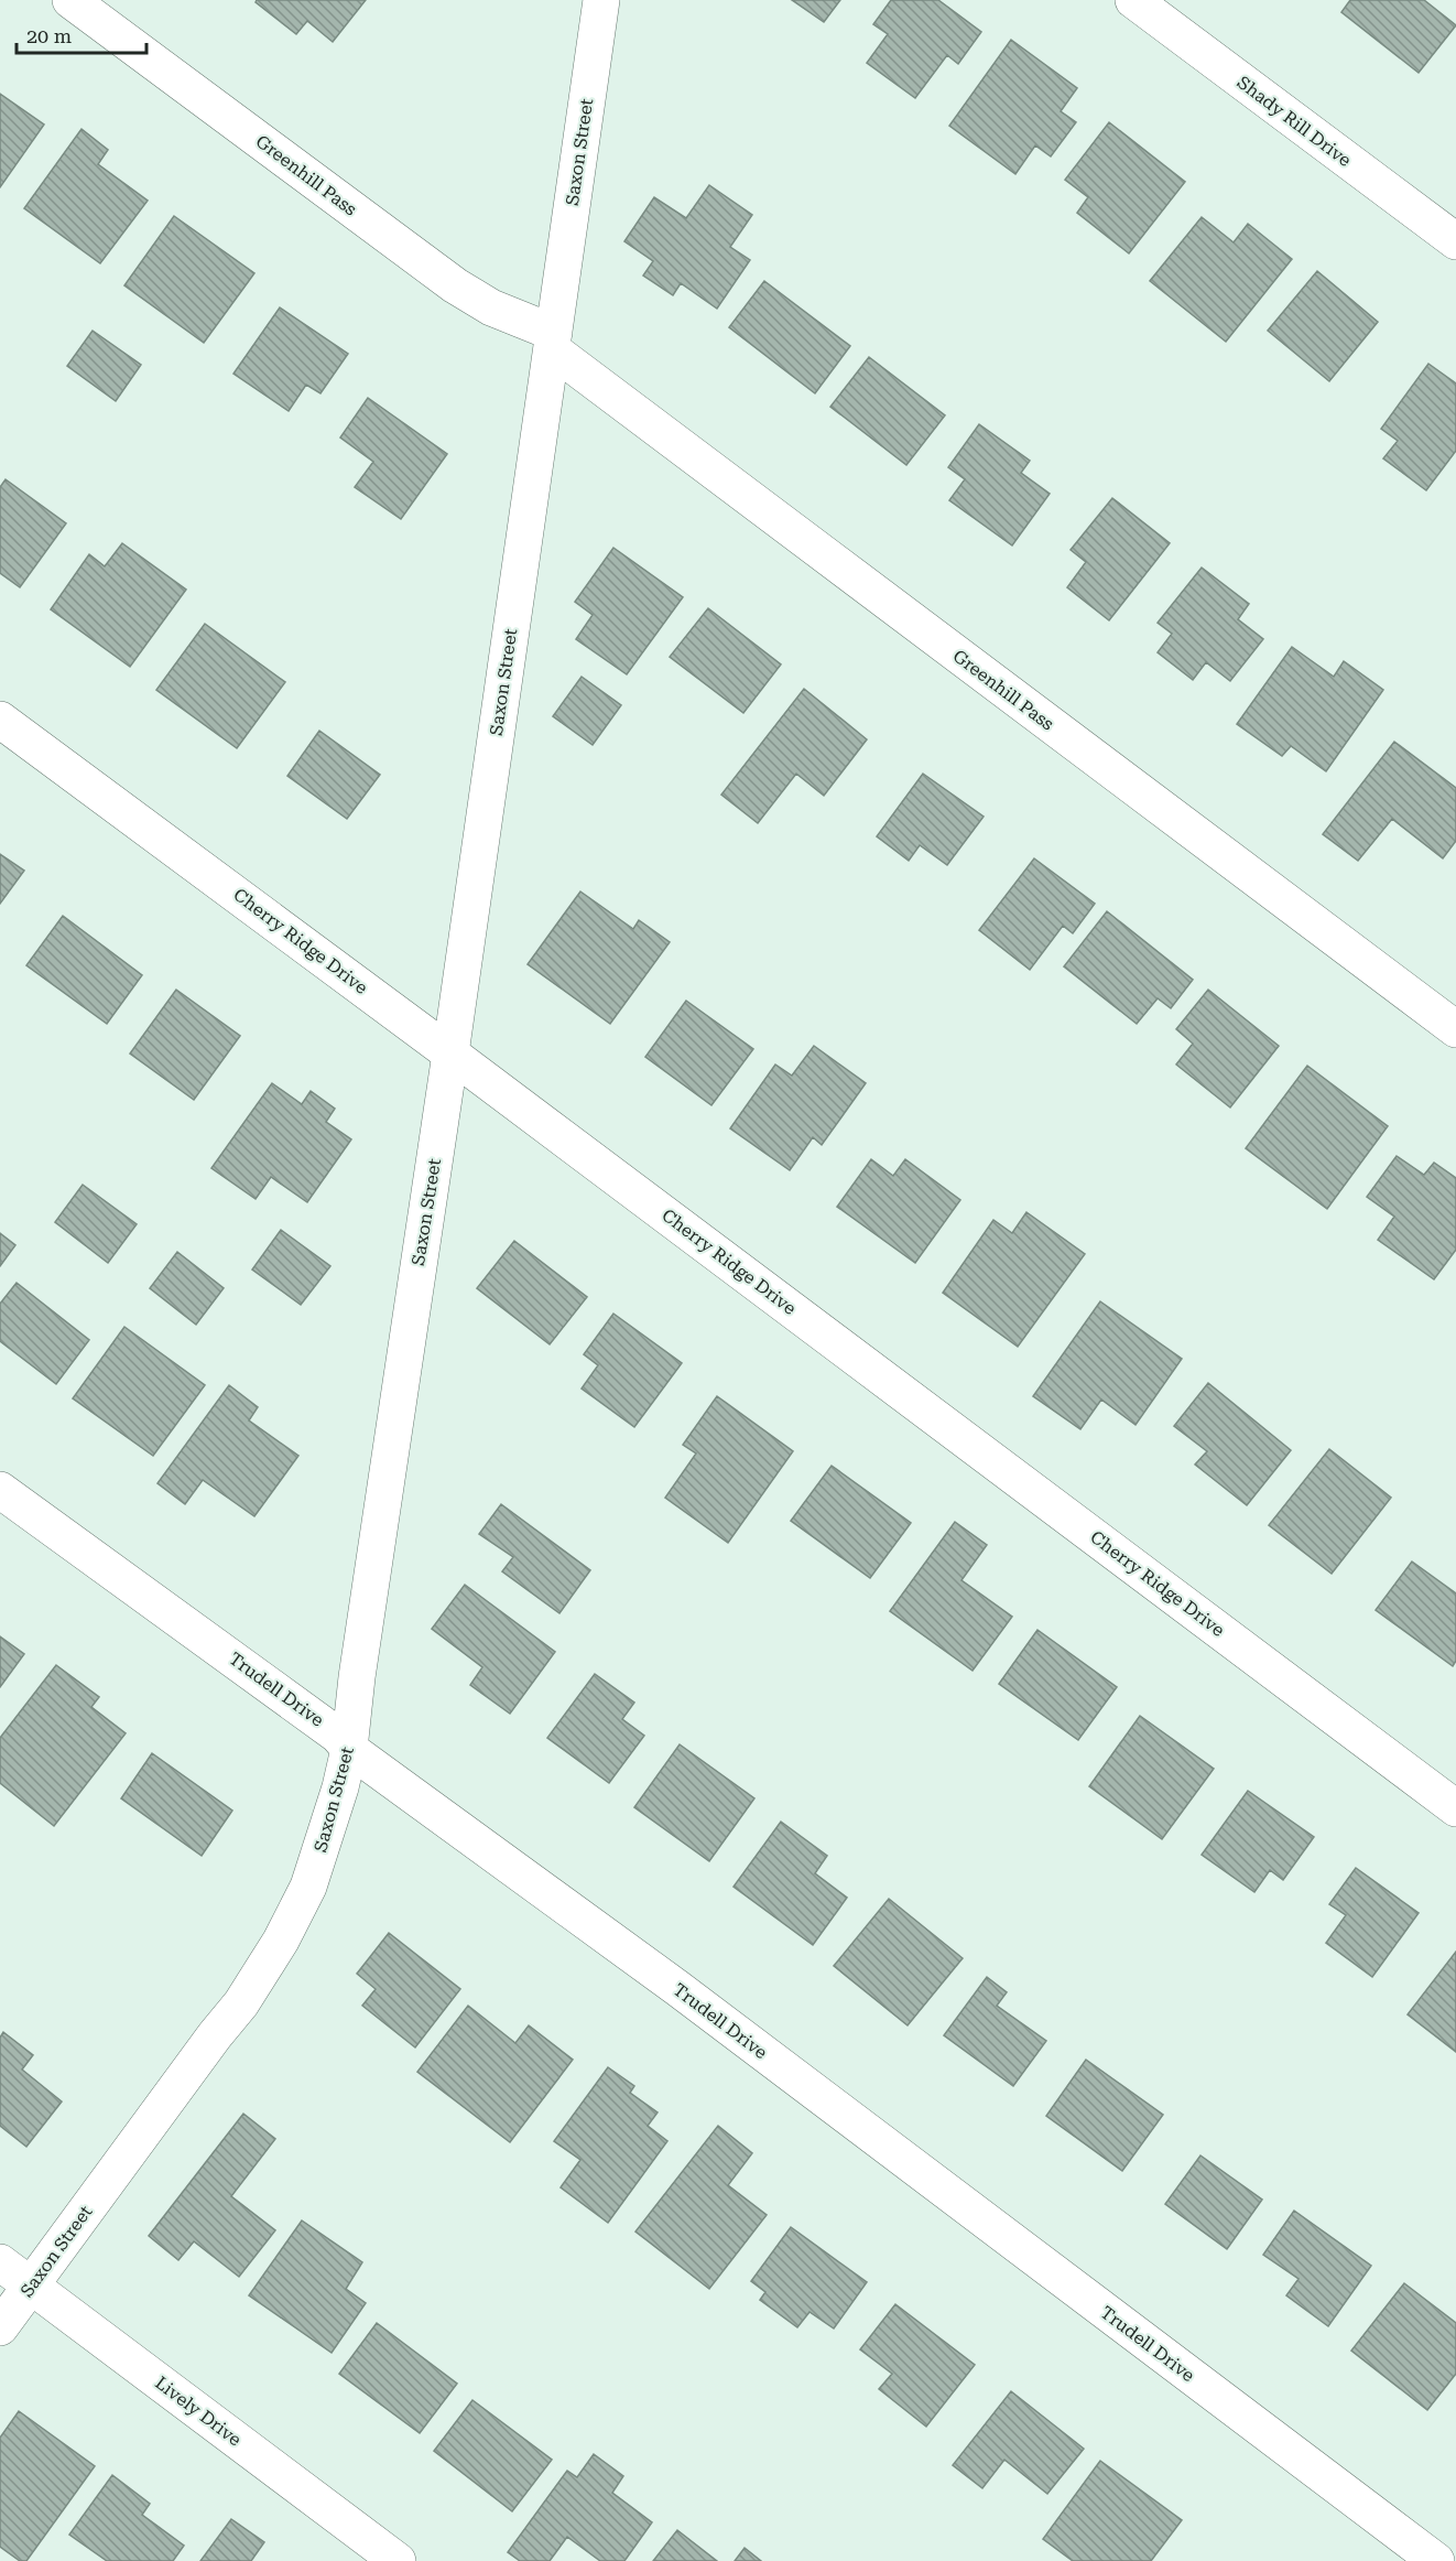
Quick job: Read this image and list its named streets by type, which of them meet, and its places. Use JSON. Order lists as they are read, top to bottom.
{
  "streets": {
    "street": [
      "Shady Rill Drive",
      "Saxon Street",
      "Greenhill Pass",
      "Cherry Ridge Drive",
      "Trudell Drive",
      "Lively Drive"
    ]
  },
  "crossings": [
    ["Saxon Street", "Greenhill Pass"],
    ["Saxon Street", "Cherry Ridge Drive"],
    ["Saxon Street", "Trudell Drive"],
    ["Saxon Street", "Lively Drive"]
  ],
  "scale_bar": "20 m"
}
